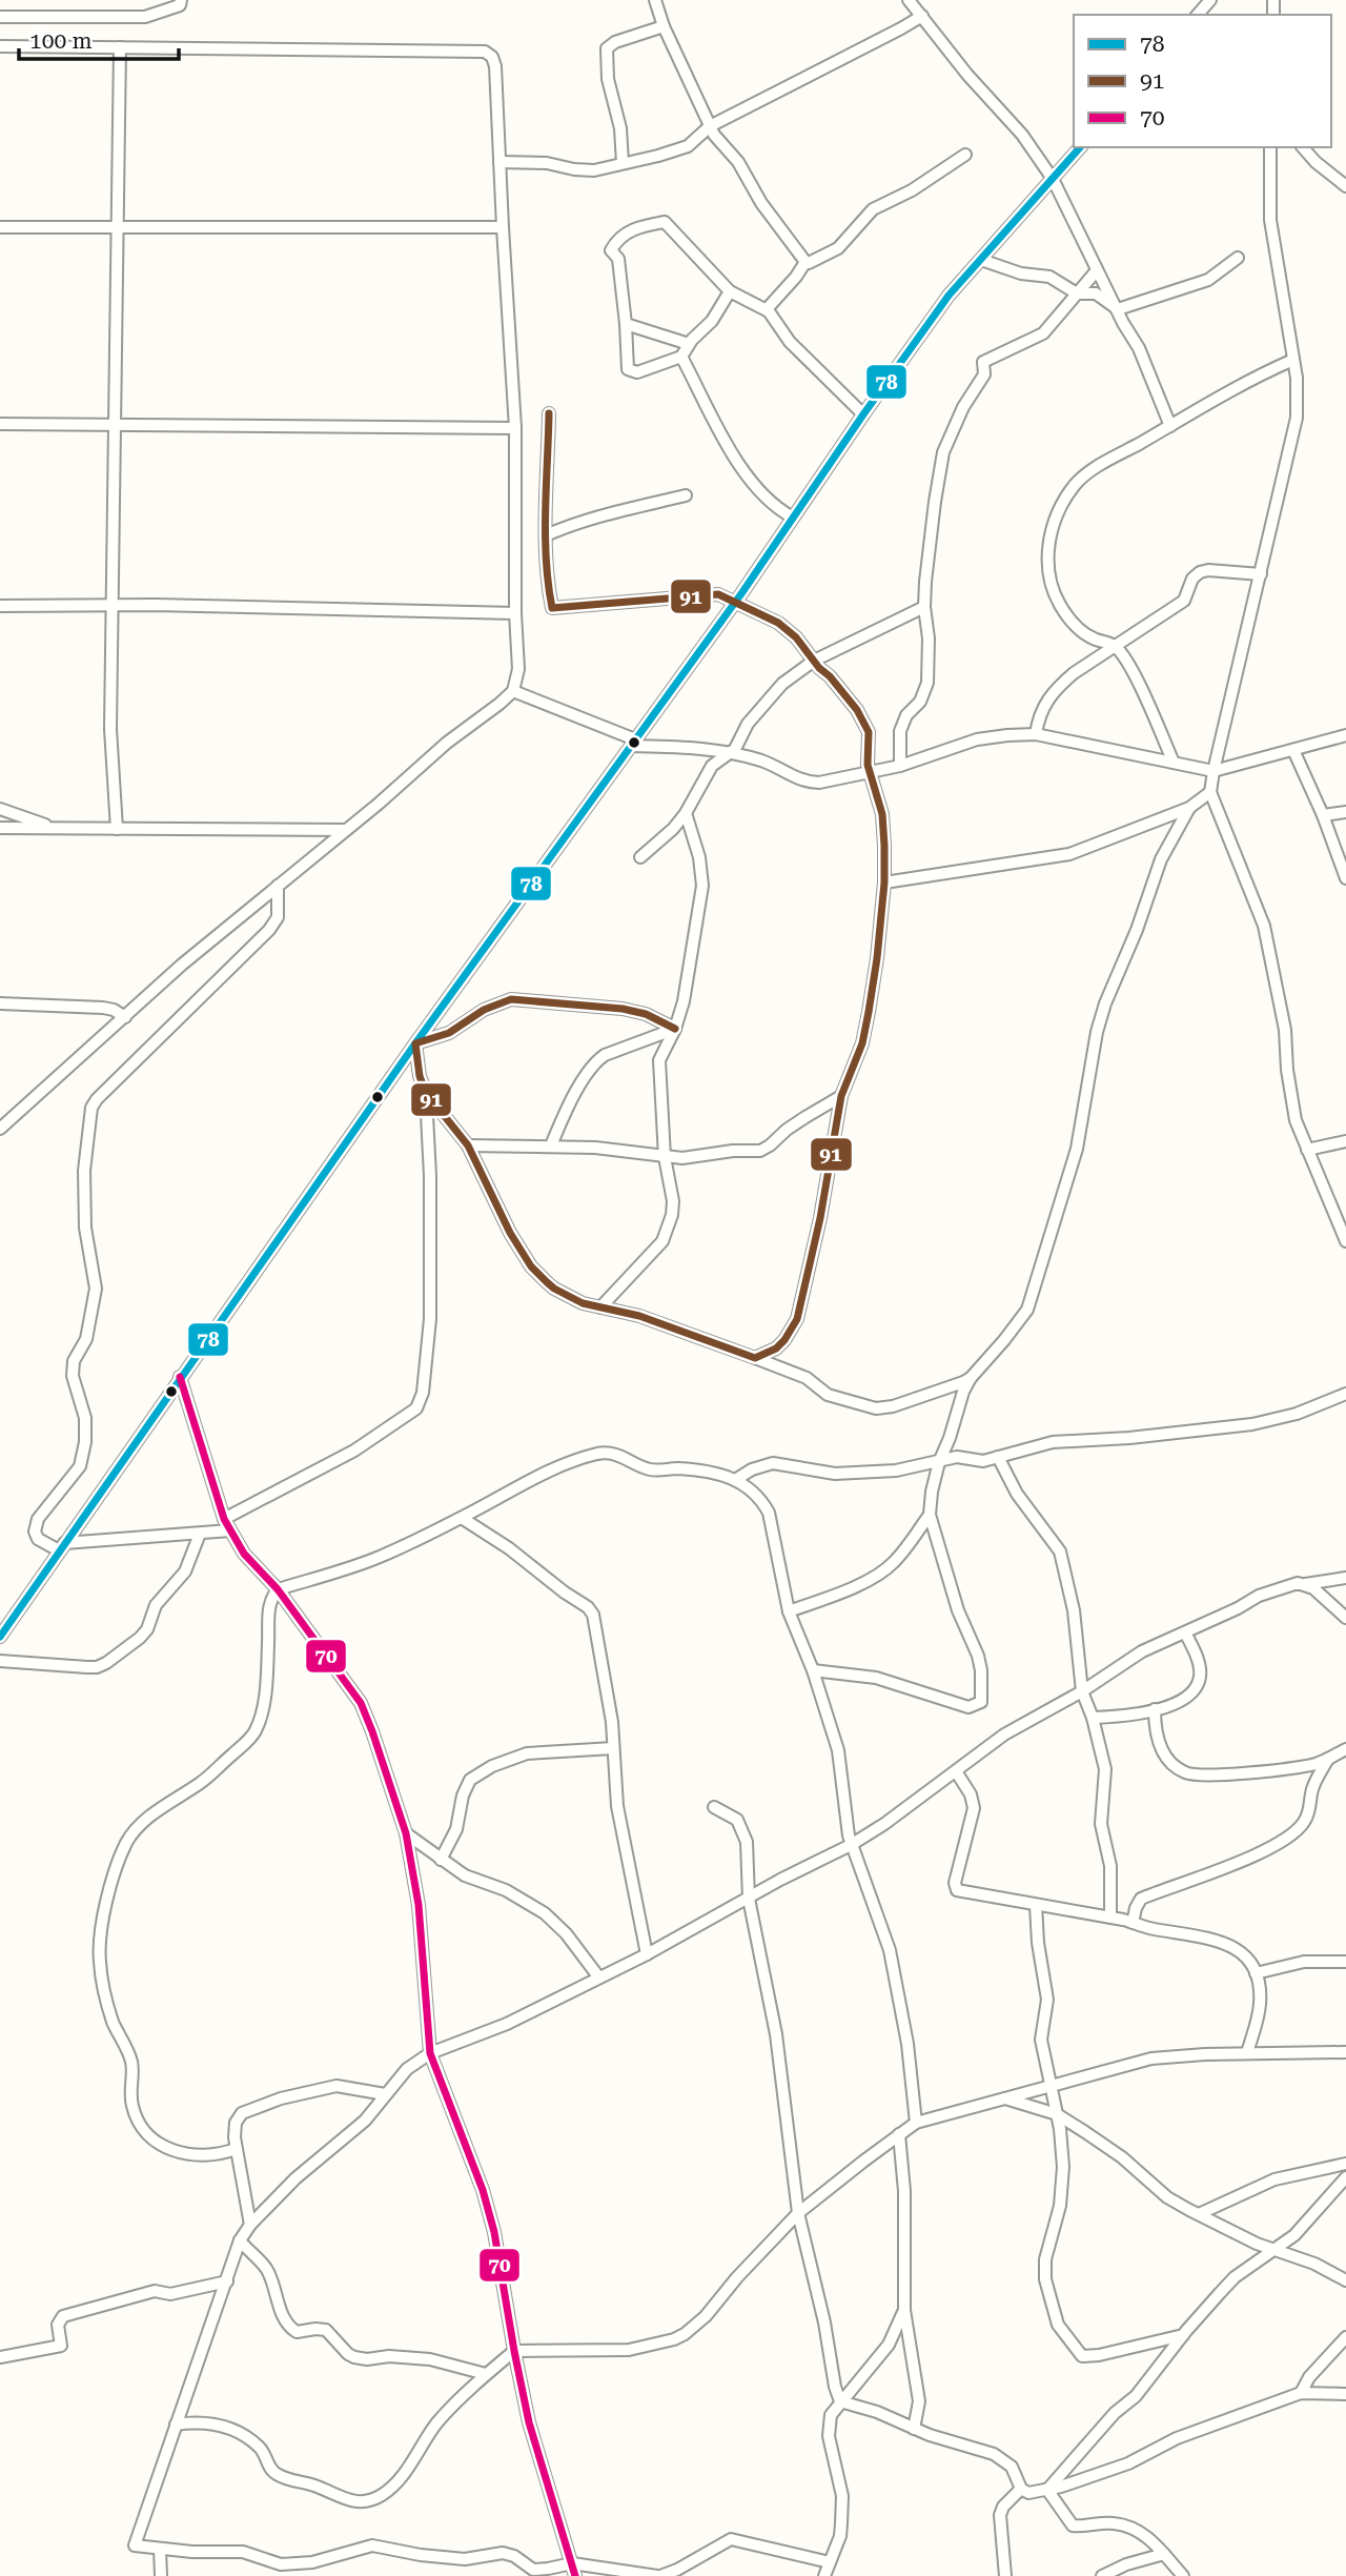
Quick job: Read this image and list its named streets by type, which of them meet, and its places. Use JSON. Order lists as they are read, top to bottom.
{
  "lines": ["transit line 78", "transit line 91", "transit line 70"],
  "legend": ["78", "91", "70"],
  "scale_bar": "100 m"
}
